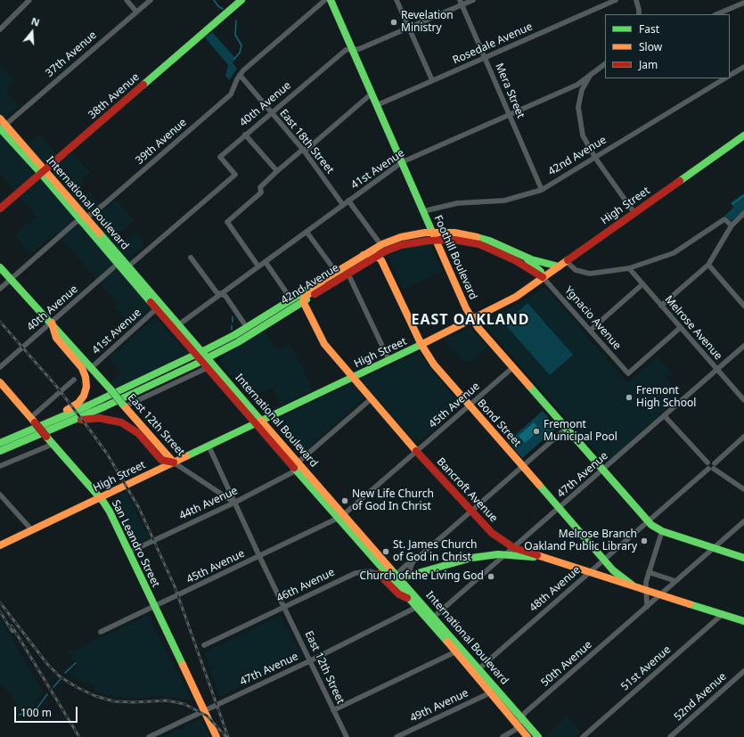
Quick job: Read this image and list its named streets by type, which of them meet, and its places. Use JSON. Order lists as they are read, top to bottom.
{
  "streets": {
    "main road": [
      "38th Avenue",
      "42nd Avenue",
      "International Boulevard",
      "High Street",
      "Foothill Boulevard",
      "Bond Street",
      "East 12th Street",
      "Bancroft Avenue",
      "San Leandro Street",
      "46th Avenue"
    ],
    "street": [
      "Rosedale Avenue",
      "37th Avenue",
      "Mera Street",
      "40th Avenue",
      "39th Avenue",
      "East 18th Street",
      "41st Avenue",
      "Ygnacio Avenue",
      "Melrose Avenue",
      "45th Avenue",
      "47th Avenue",
      "44th Avenue",
      "48th Avenue",
      "50th Avenue",
      "51st Avenue",
      "52nd Avenue",
      "49th Avenue"
    ]
  },
  "crossings": [
    ["Rosedale Avenue", "Mera Street"],
    ["Rosedale Avenue", "Foothill Boulevard"],
    ["37th Avenue", "International Boulevard"],
    ["Mera Street", "40th Avenue"],
    ["Mera Street", "42nd Avenue"],
    ["Mera Street", "41st Avenue"],
    ["38th Avenue", "International Boulevard"],
    ["40th Avenue", "East 18th Street"],
    ["40th Avenue", "International Boulevard"],
    ["40th Avenue", "Foothill Boulevard"],
    ["40th Avenue", "East 12th Street"],
    ["39th Avenue", "East 18th Street"],
    ["39th Avenue", "International Boulevard"],
    ["39th Avenue", "East 12th Street"],
    ["East 18th Street", "41st Avenue"],
    ["42nd Avenue", "International Boulevard"],
    ["42nd Avenue", "High Street"],
    ["42nd Avenue", "Foothill Boulevard"],
    ["42nd Avenue", "Ygnacio Avenue"],
    ["42nd Avenue", "Bond Street"],
    ["42nd Avenue", "Bancroft Avenue"],
    ["41st Avenue", "International Boulevard"],
    ["41st Avenue", "Foothill Boulevard"],
    ["41st Avenue", "East 12th Street"],
    ["International Boulevard", "High Street"],
    ["International Boulevard", "45th Avenue"],
    ["International Boulevard", "47th Avenue"],
    ["International Boulevard", "44th Avenue"],
    ["International Boulevard", "46th Avenue"],
    ["International Boulevard", "48th Avenue"],
    ["International Boulevard", "50th Avenue"],
    ["International Boulevard", "49th Avenue"],
    ["High Street", "Foothill Boulevard"],
    ["High Street", "Ygnacio Avenue"],
    ["High Street", "Bond Street"],
    ["High Street", "East 12th Street"],
    ["High Street", "Bancroft Avenue"],
    ["High Street", "San Leandro Street"],
    ["Foothill Boulevard", "45th Avenue"],
    ["Foothill Boulevard", "47th Avenue"],
    ["Foothill Boulevard", "48th Avenue"],
    ["Foothill Boulevard", "50th Avenue"],
    ["Ygnacio Avenue", "Melrose Avenue"],
    ["Melrose Avenue", "47th Avenue"],
    ["45th Avenue", "Bond Street"],
    ["45th Avenue", "East 12th Street"],
    ["45th Avenue", "Bancroft Avenue"],
    ["45th Avenue", "San Leandro Street"],
    ["Bond Street", "47th Avenue"],
    ["Bond Street", "Bancroft Avenue"],
    ["Bond Street", "48th Avenue"],
    ["East 12th Street", "47th Avenue"],
    ["East 12th Street", "44th Avenue"],
    ["East 12th Street", "46th Avenue"],
    ["47th Avenue", "Bancroft Avenue"],
    ["47th Avenue", "San Leandro Street"],
    ["47th Avenue", "46th Avenue"],
    ["Bancroft Avenue", "46th Avenue"],
    ["Bancroft Avenue", "48th Avenue"],
    ["Bancroft Avenue", "50th Avenue"],
    ["Bancroft Avenue", "51st Avenue"],
    ["44th Avenue", "San Leandro Street"]
  ],
  "districts": ["EAST OAKLAND"],
  "places": [
    "Revelation Ministry",
    "Fremont High School",
    "Fremont Municipal Pool",
    "New Life Church of God In Christ",
    "Melrose Branch Oakland Public Library",
    "St. James Church of God in Christ",
    "Church of the Living God"
  ],
  "legend": ["Fast", "Slow", "Jam"],
  "scale_bar": "100 m",
  "north": "top"
}
